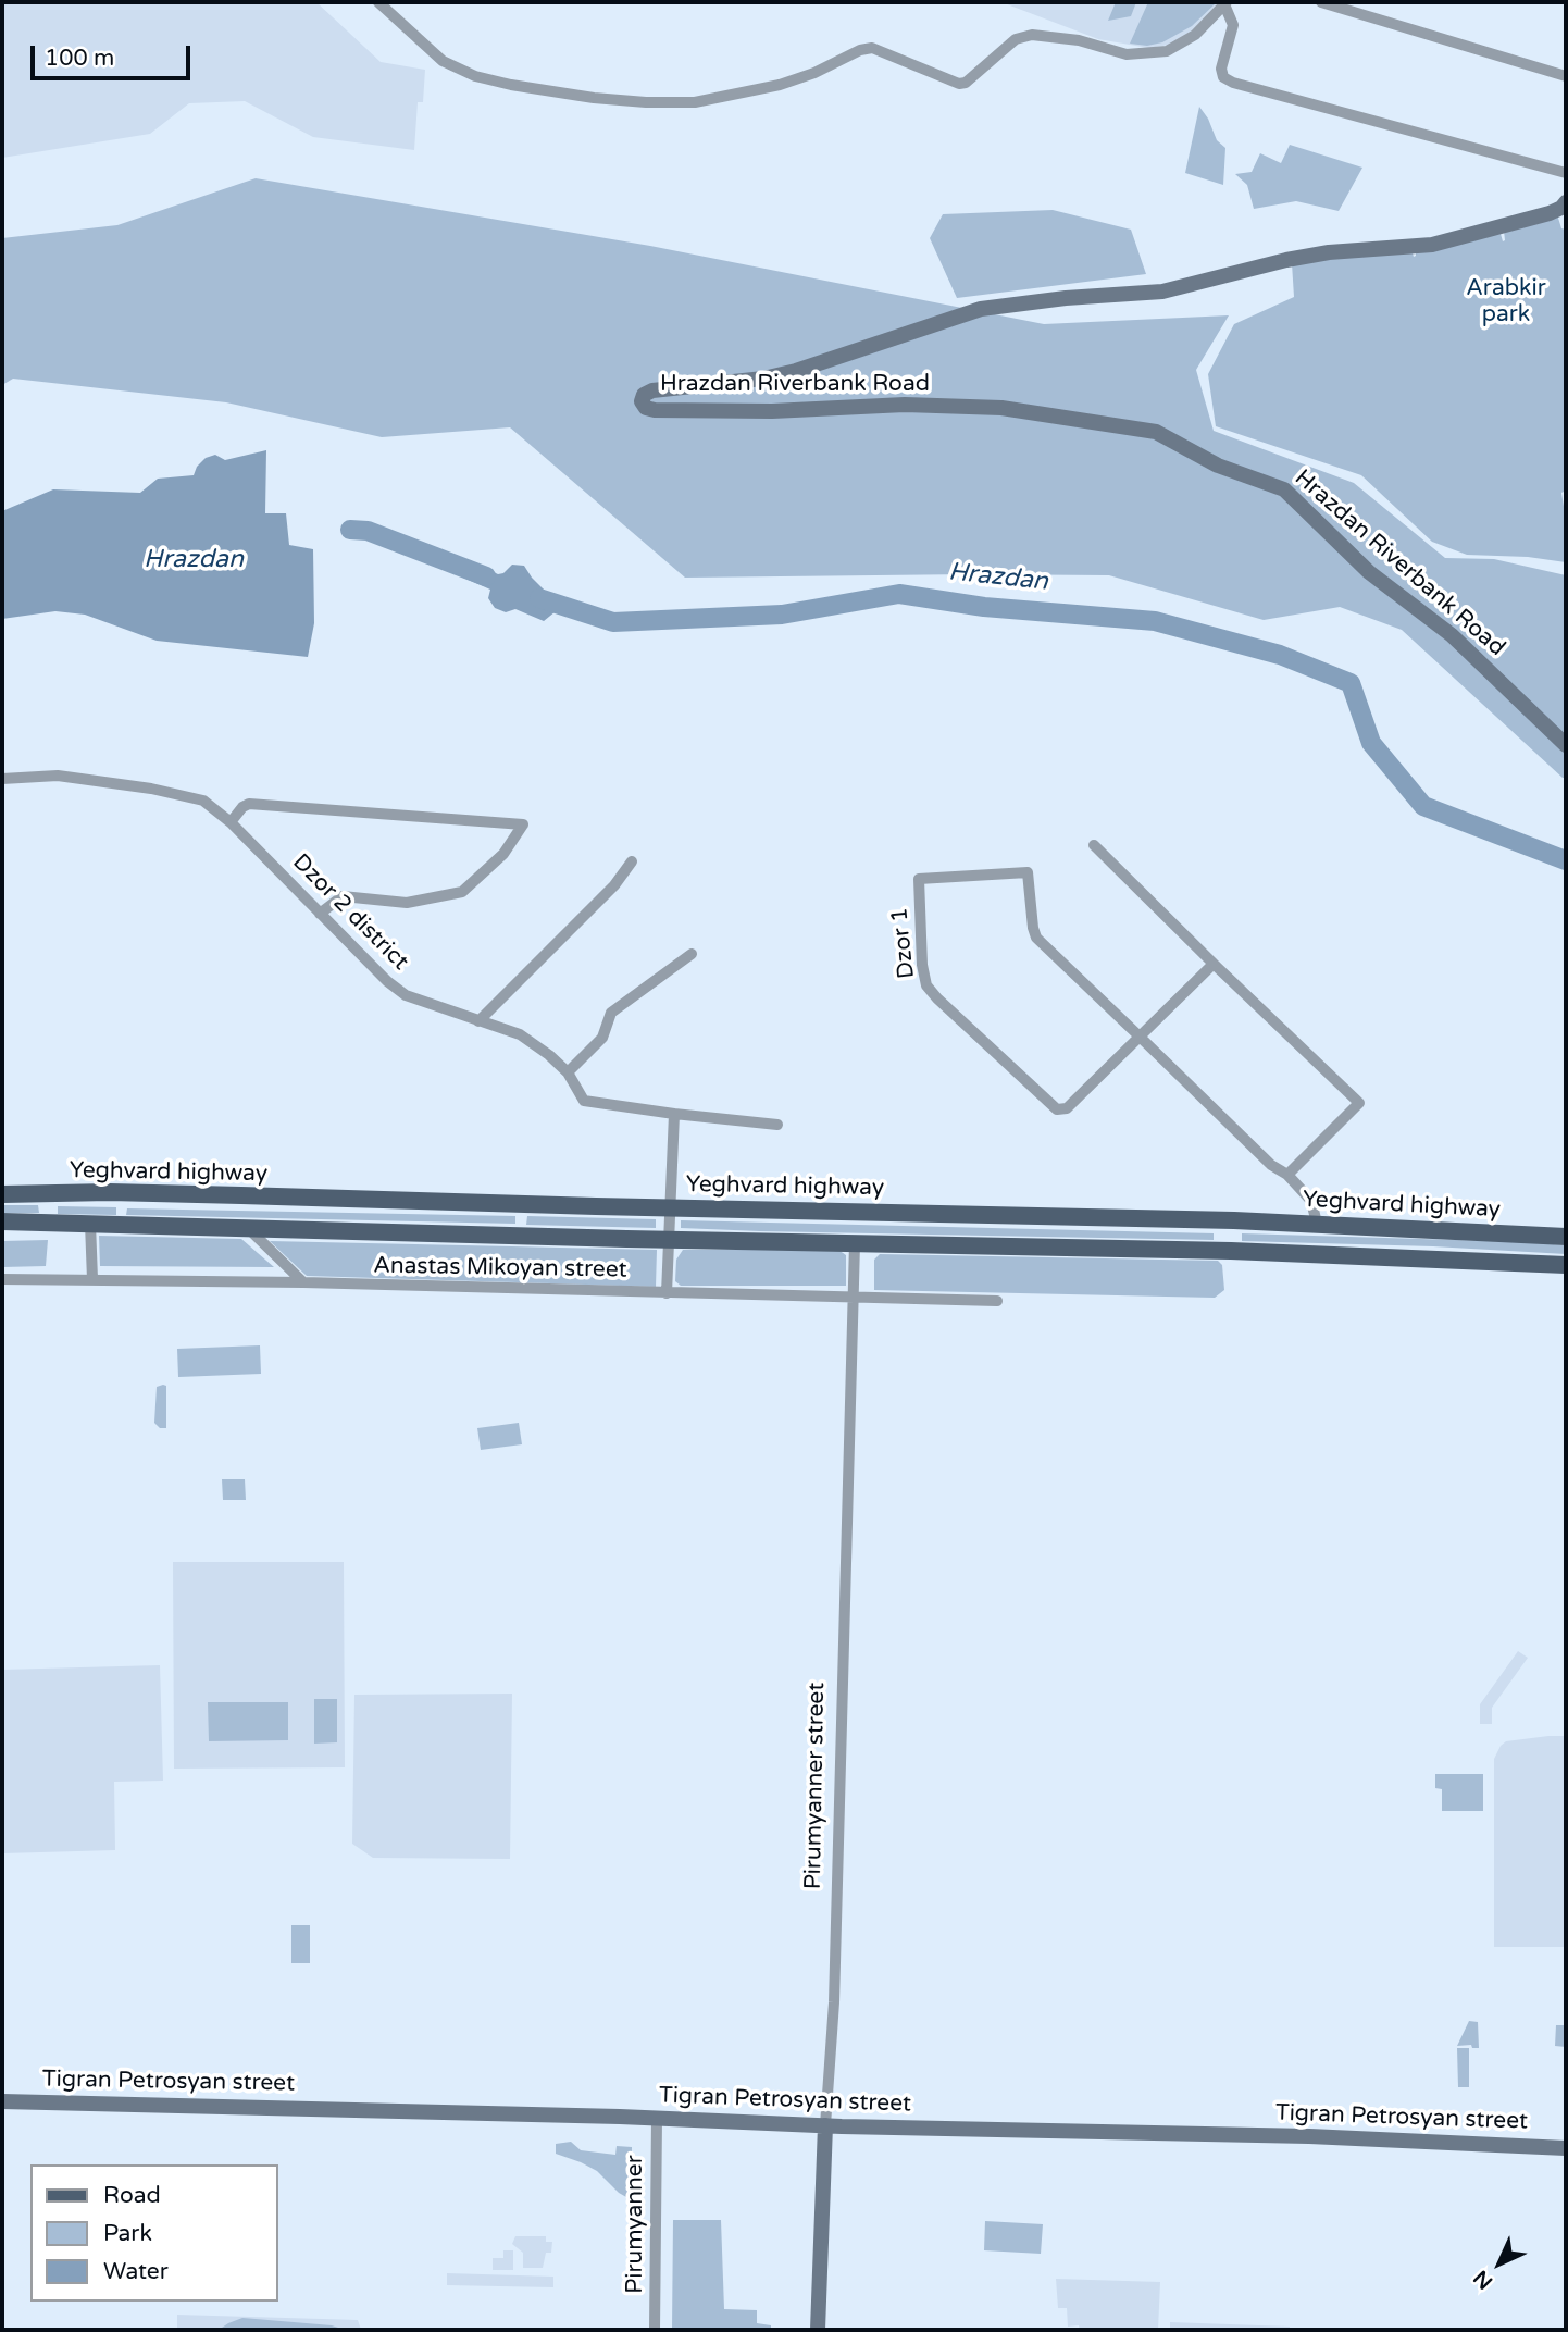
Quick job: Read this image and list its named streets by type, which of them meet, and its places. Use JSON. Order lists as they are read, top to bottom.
{
  "streets": {
    "main road": [
      "Hrazdan Riverbank Road",
      "Yeghvard highway",
      "Pirumyanner street",
      "Tigran Petrosyan street"
    ],
    "street": [
      "Dzor 2 district",
      "Dzor 1",
      "Anastas Mikoyan street",
      "Pirumyanner"
    ]
  },
  "crossings": [
    ["Dzor 1", "Yeghvard highway"],
    ["Anastas Mikoyan street", "Pirumyanner street"],
    ["Pirumyanner street", "Tigran Petrosyan street"],
    ["Tigran Petrosyan street", "Pirumyanner"]
  ],
  "water": ["Hrazdan"],
  "parks": ["Arabkir park"],
  "legend": ["Road", "Park", "Water"],
  "scale_bar": "100 m",
  "north": "bottom left"
}
